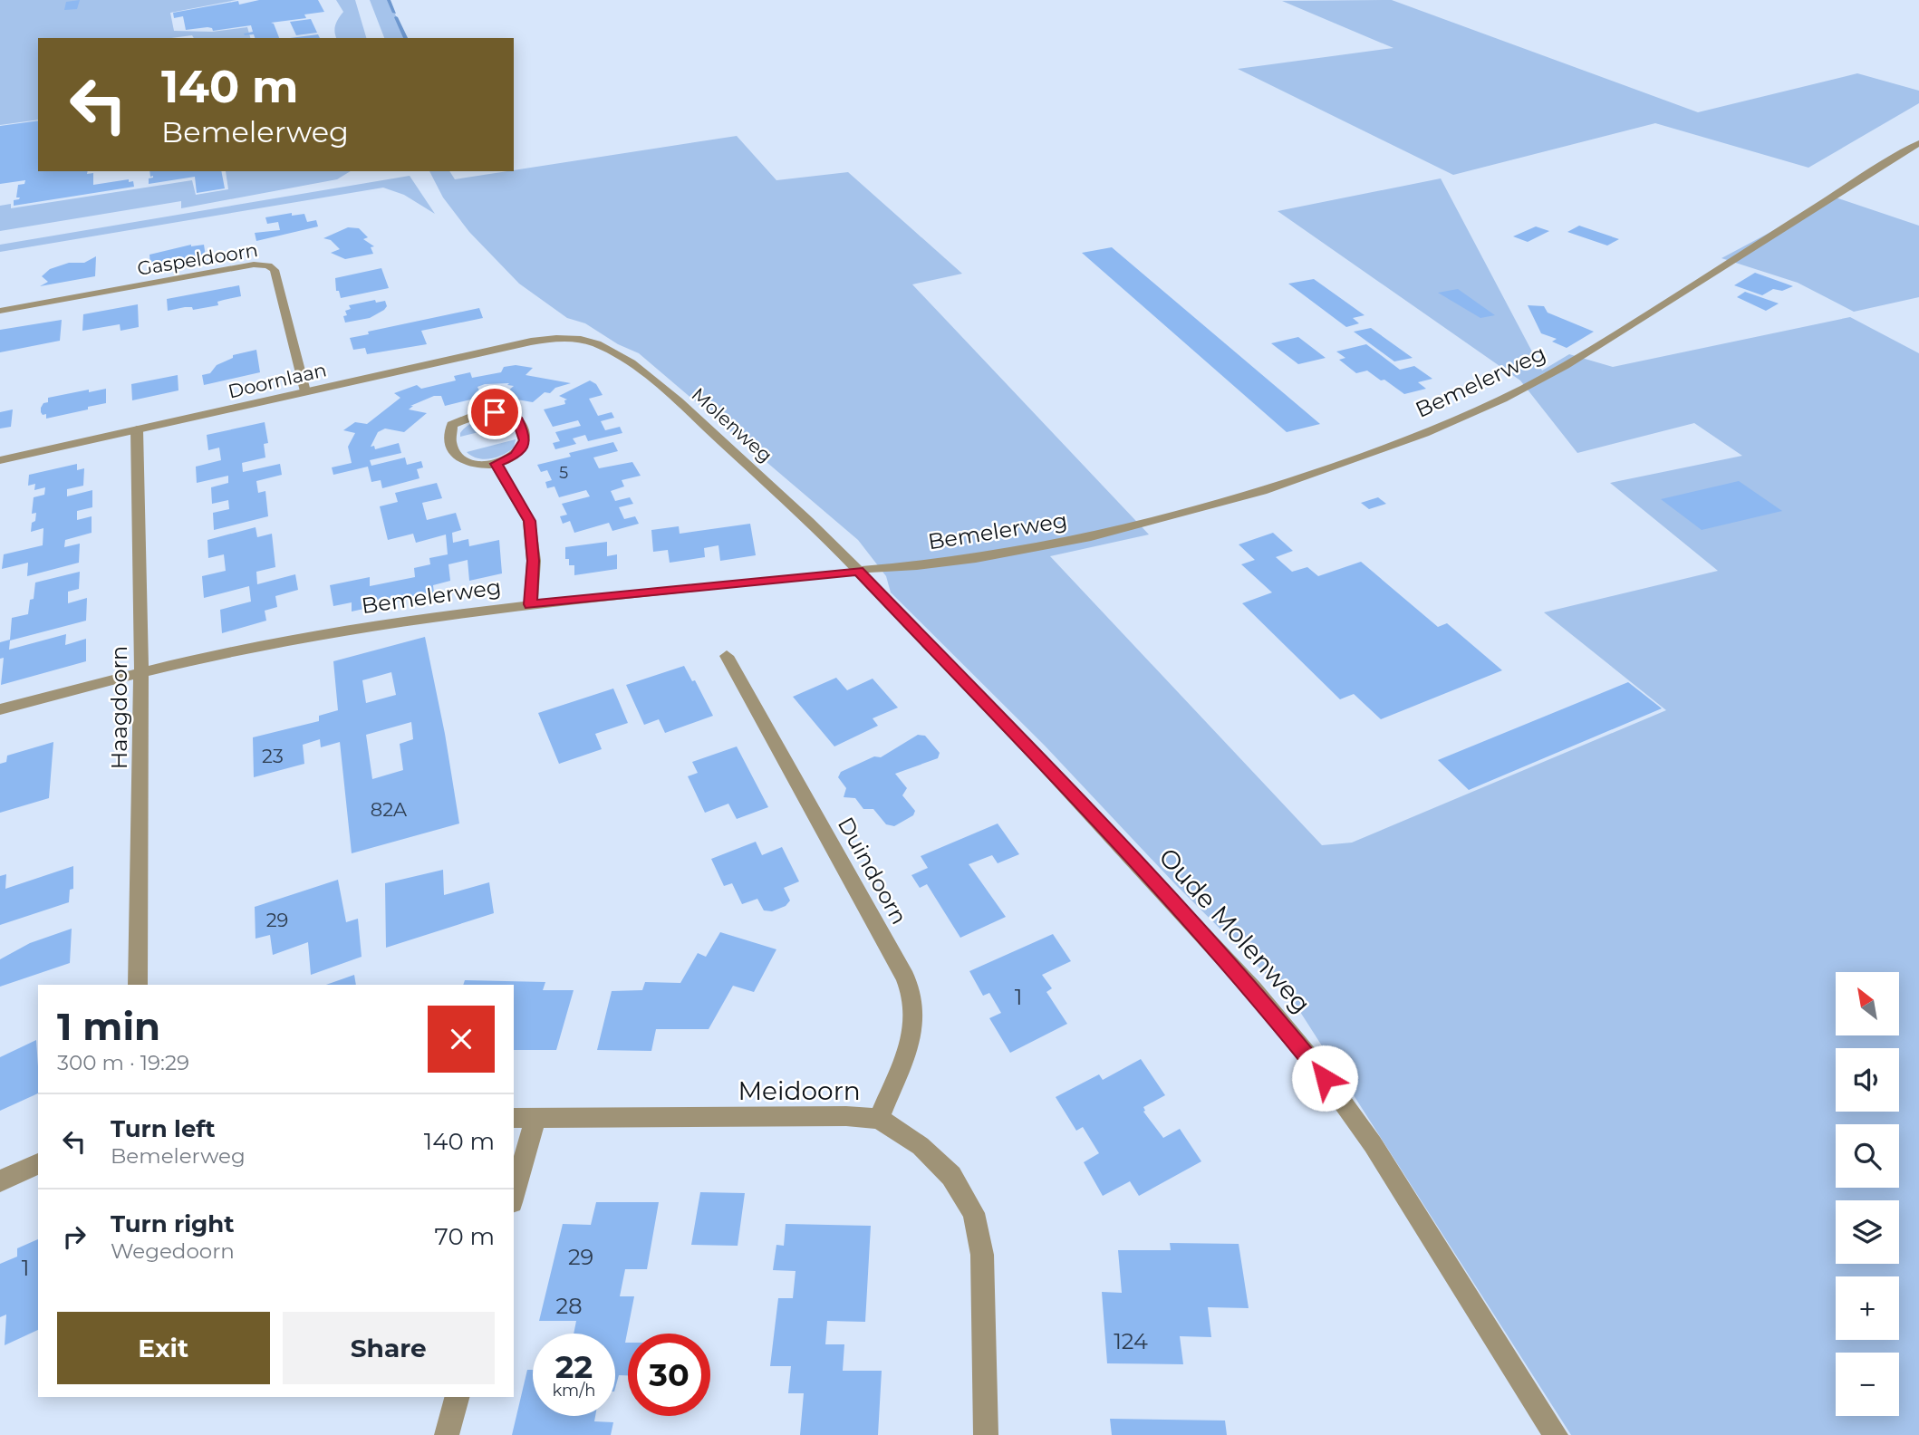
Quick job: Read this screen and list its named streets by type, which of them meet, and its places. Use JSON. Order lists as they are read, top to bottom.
{
  "streets": {
    "street": [
      "Gaspeldoorn",
      "Doornlaan",
      "Bemelerweg",
      "Molenweg",
      "Haagdoorn",
      "Duindoorn",
      "Oude Molenweg",
      "Meidoorn"
    ]
  },
  "crossings": [
    ["Gaspeldoorn", "Doornlaan"],
    ["Doornlaan", "Molenweg"],
    ["Doornlaan", "Haagdoorn"],
    ["Bemelerweg", "Molenweg"],
    ["Bemelerweg", "Haagdoorn"],
    ["Bemelerweg", "Oude Molenweg"],
    ["Molenweg", "Oude Molenweg"],
    ["Duindoorn", "Meidoorn"]
  ],
  "house_numbers": [
    "5",
    "23",
    "82A",
    "29",
    "1",
    "29",
    "1",
    "28",
    "124"
  ],
  "north": "top left",
  "page": {
    "turn": ["140 m", "Bemelerweg"],
    "map_buttons": ["+", "−"],
    "heading": ["1 min", "300 m · 19:29"],
    "list": [
      {
        "name": "Turn left",
        "note": "Bemelerweg",
        "value": "140 m"
      },
      {
        "name": "Turn right",
        "note": "Wegedoorn",
        "value": "70 m"
      }
    ],
    "buttons": ["Exit", "Share"],
    "speed": "22 km/h",
    "limit": "30"
  }
}
